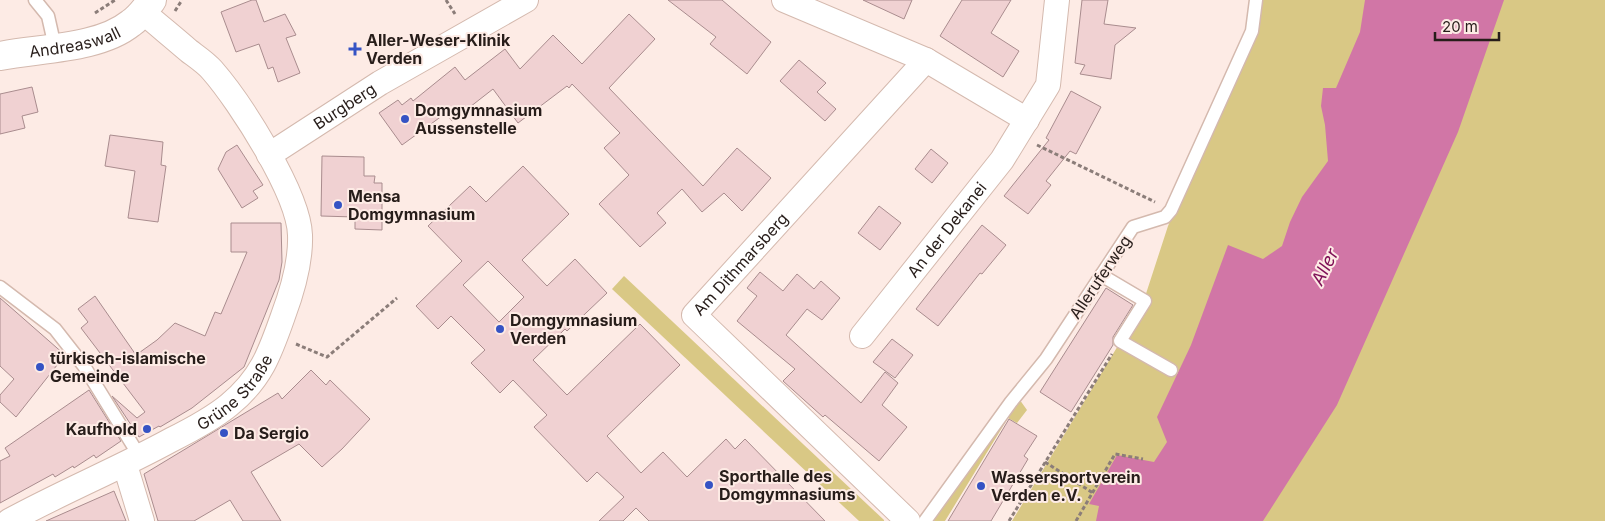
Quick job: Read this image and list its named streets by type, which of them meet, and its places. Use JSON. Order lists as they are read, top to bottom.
{
  "streets": {
    "main road": ["Andreaswall"],
    "street": [
      "Burgberg",
      "An der Dekanei",
      "Am Dithmarsberg",
      "Grüne Straße"
    ],
    "lane": ["Alleruferweg"]
  },
  "crossings": [
    ["Andreaswall", "Grüne Straße"],
    ["Burgberg", "Grüne Straße"]
  ],
  "water": ["Aller"],
  "places": {
    "health": ["Aller-Weser-Klinik Verden"],
    "other": [
      "Domgymnasium Aussenstelle",
      "Mensa Domgymnasium",
      "Domgymnasium Verden",
      "türkisch-islamische Gemeinde",
      "Kaufhold",
      "Da Sergio",
      "Sporthalle des Domgymnasiums",
      "Wassersportverein Verden e.V."
    ]
  },
  "scale_bar": "20 m"
}
